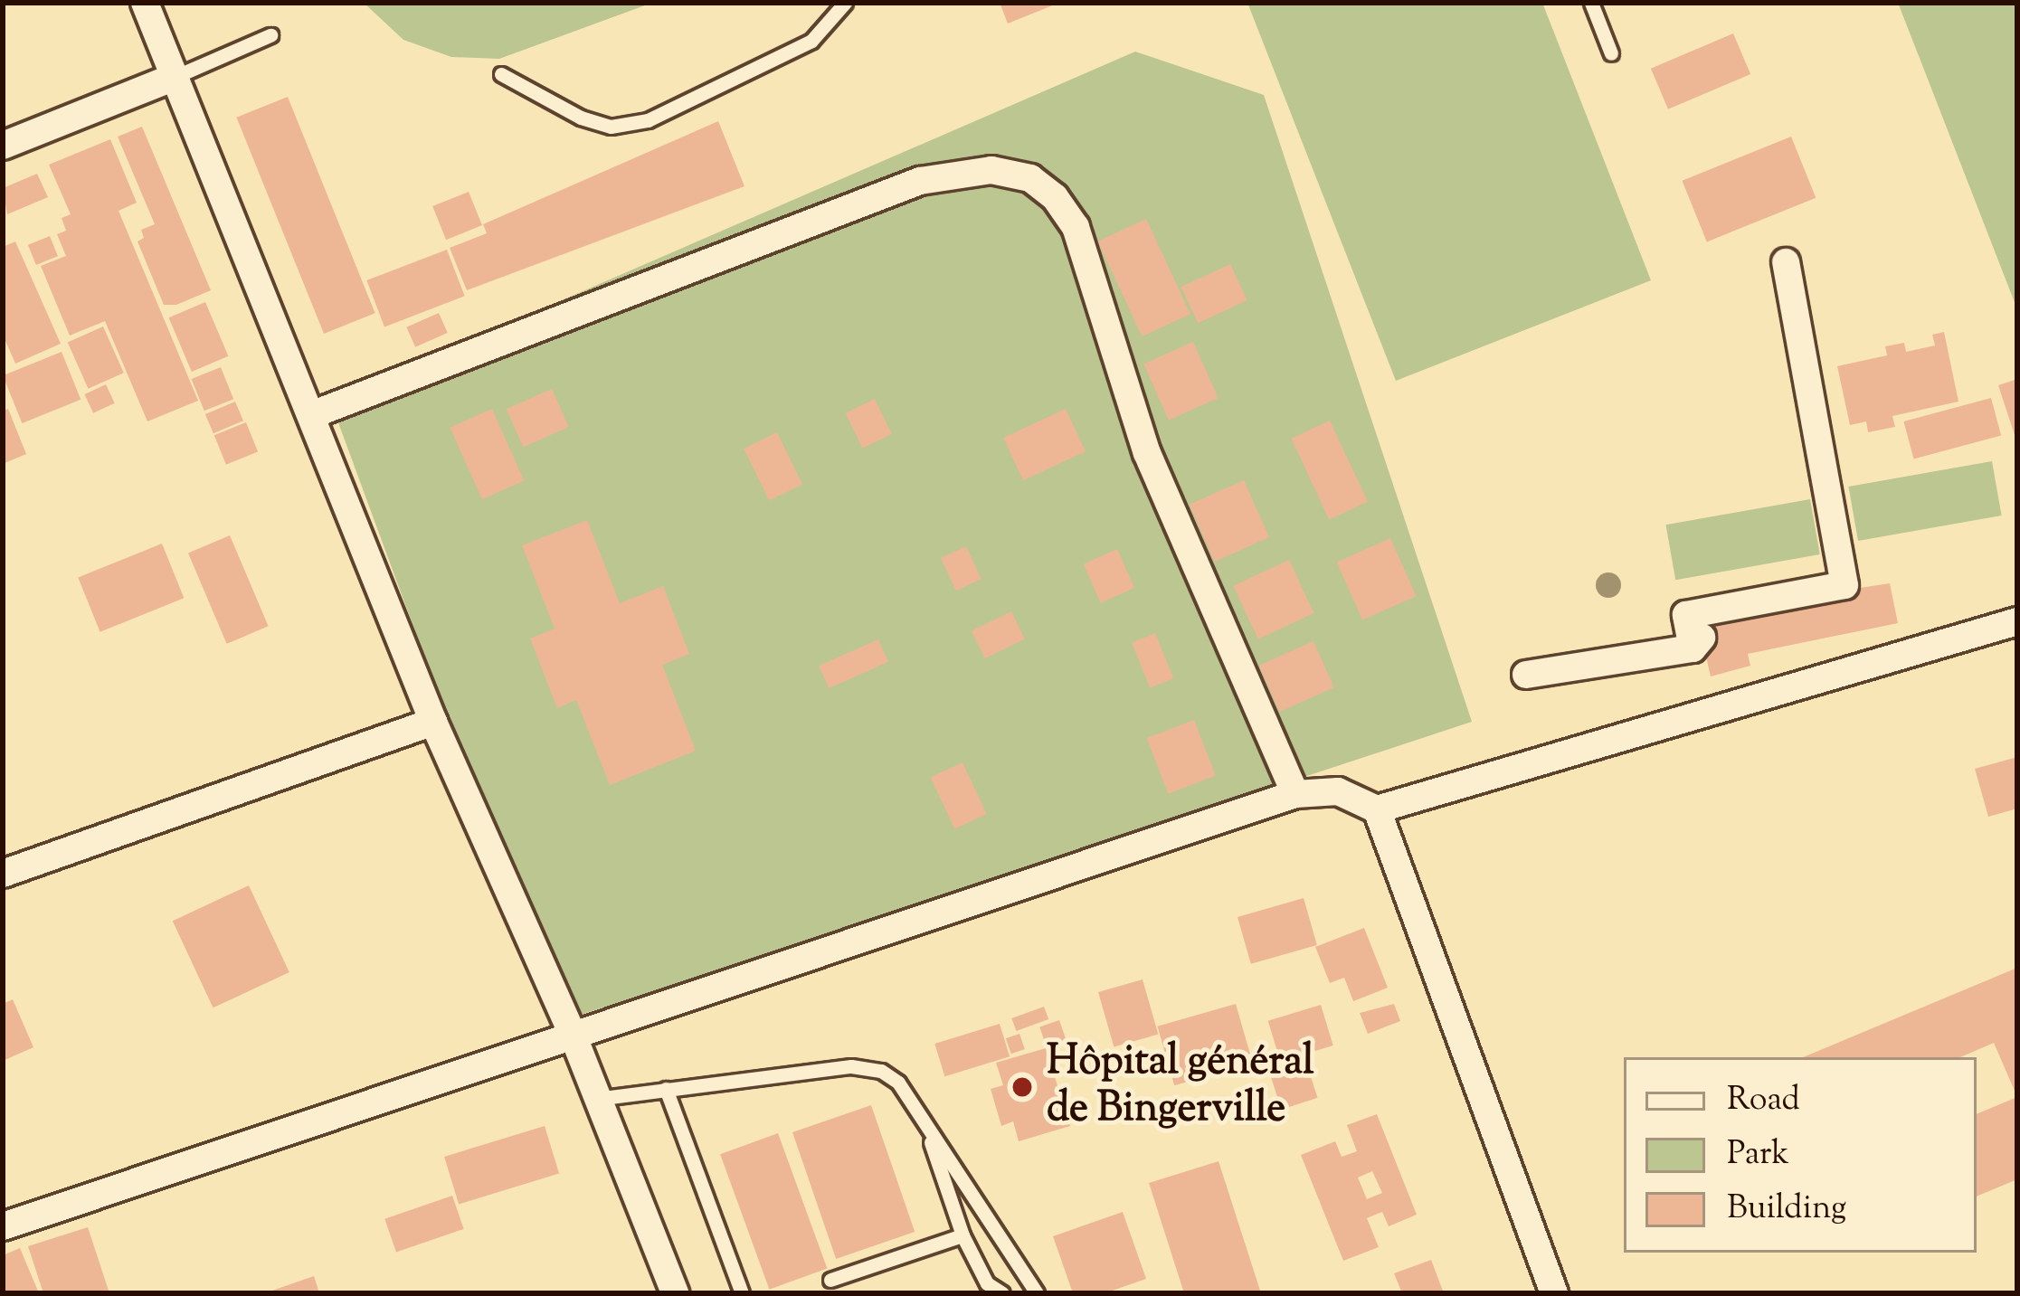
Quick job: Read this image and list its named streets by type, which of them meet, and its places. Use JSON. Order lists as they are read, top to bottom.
{
  "places": ["Hôpital général de Bingerville"],
  "legend": ["Road", "Park", "Building"]
}
